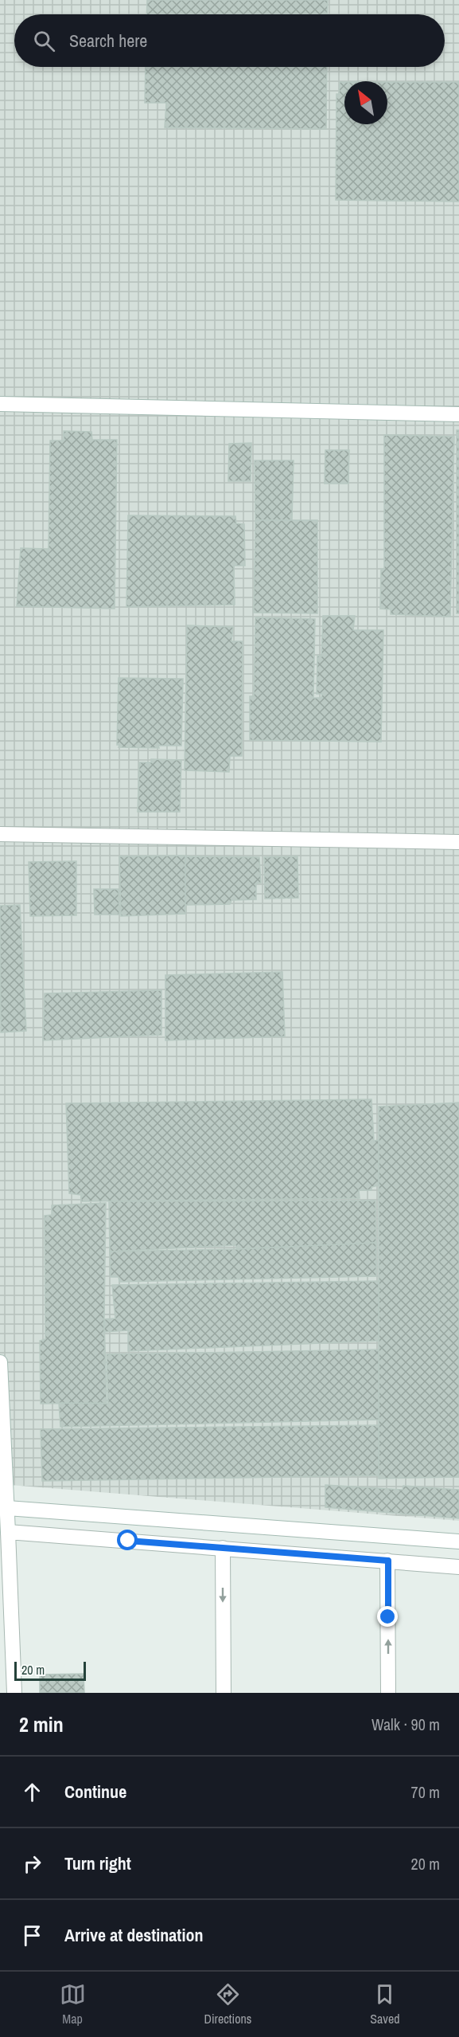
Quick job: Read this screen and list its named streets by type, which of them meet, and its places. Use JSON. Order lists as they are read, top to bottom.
{
  "scale_bar": "20 m",
  "north": "top left",
  "page": {
    "search": "Search here",
    "scale": "20 m",
    "heading": ["2 min", "Walk · 90 m"],
    "list": [
      ["Continue", "70 m"],
      ["Turn right", "20 m"],
      "Arrive at destination"
    ],
    "nav": ["Map", "Directions", "Saved"]
  }
}
